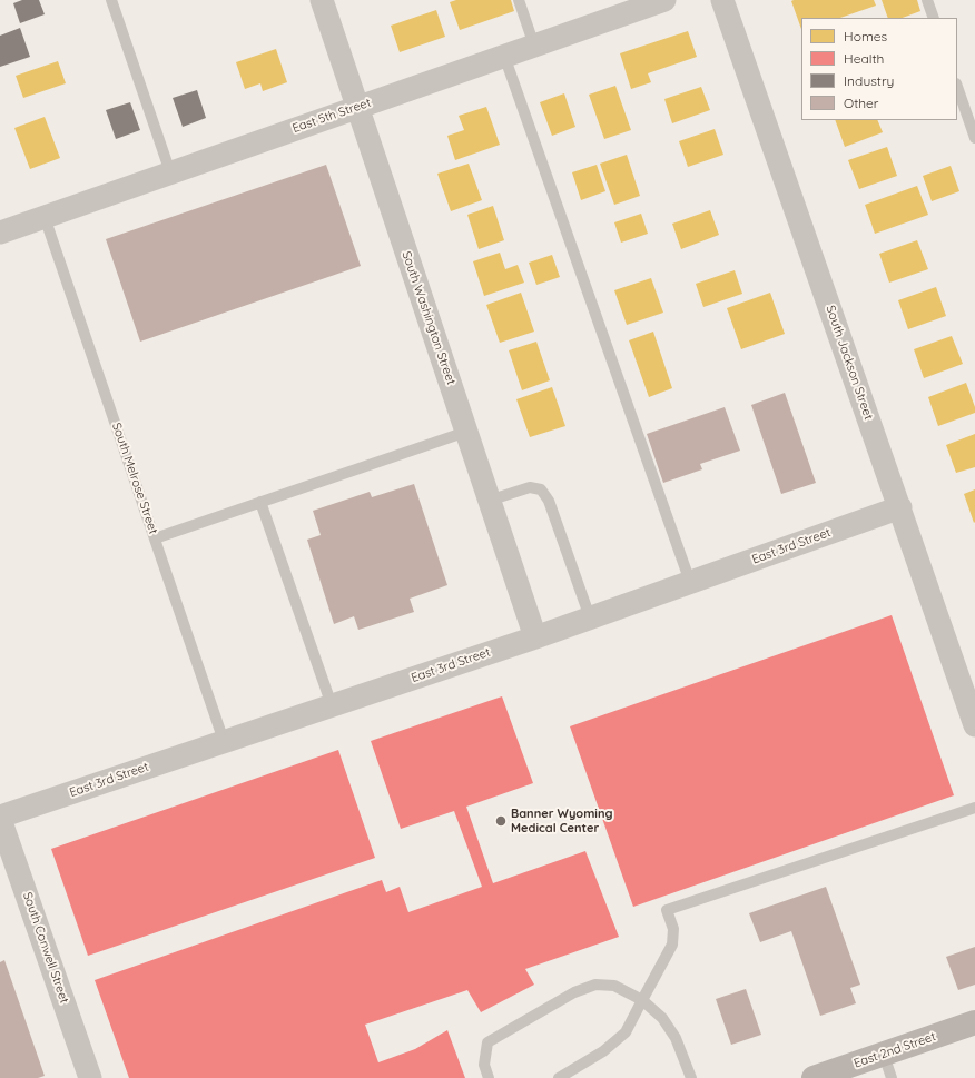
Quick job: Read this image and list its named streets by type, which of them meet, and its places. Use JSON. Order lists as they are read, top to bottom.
{
  "streets": {
    "main road": ["East 2nd Street"],
    "street": [
      "East 5th Street",
      "South Washington Street",
      "South Jackson Street",
      "East 3rd Street",
      "South Conwell Street"
    ],
    "lane": ["South Melrose Street"]
  },
  "crossings": [
    ["East 5th Street", "South Washington Street"],
    ["East 5th Street", "South Melrose Street"],
    ["South Washington Street", "East 3rd Street"],
    ["South Jackson Street", "East 3rd Street"],
    ["South Melrose Street", "East 3rd Street"],
    ["East 3rd Street", "South Conwell Street"]
  ],
  "places": ["Banner Wyoming Medical Center"],
  "legend": [
    "Homes",
    "Health",
    "Industry",
    "Other"
  ]
}
